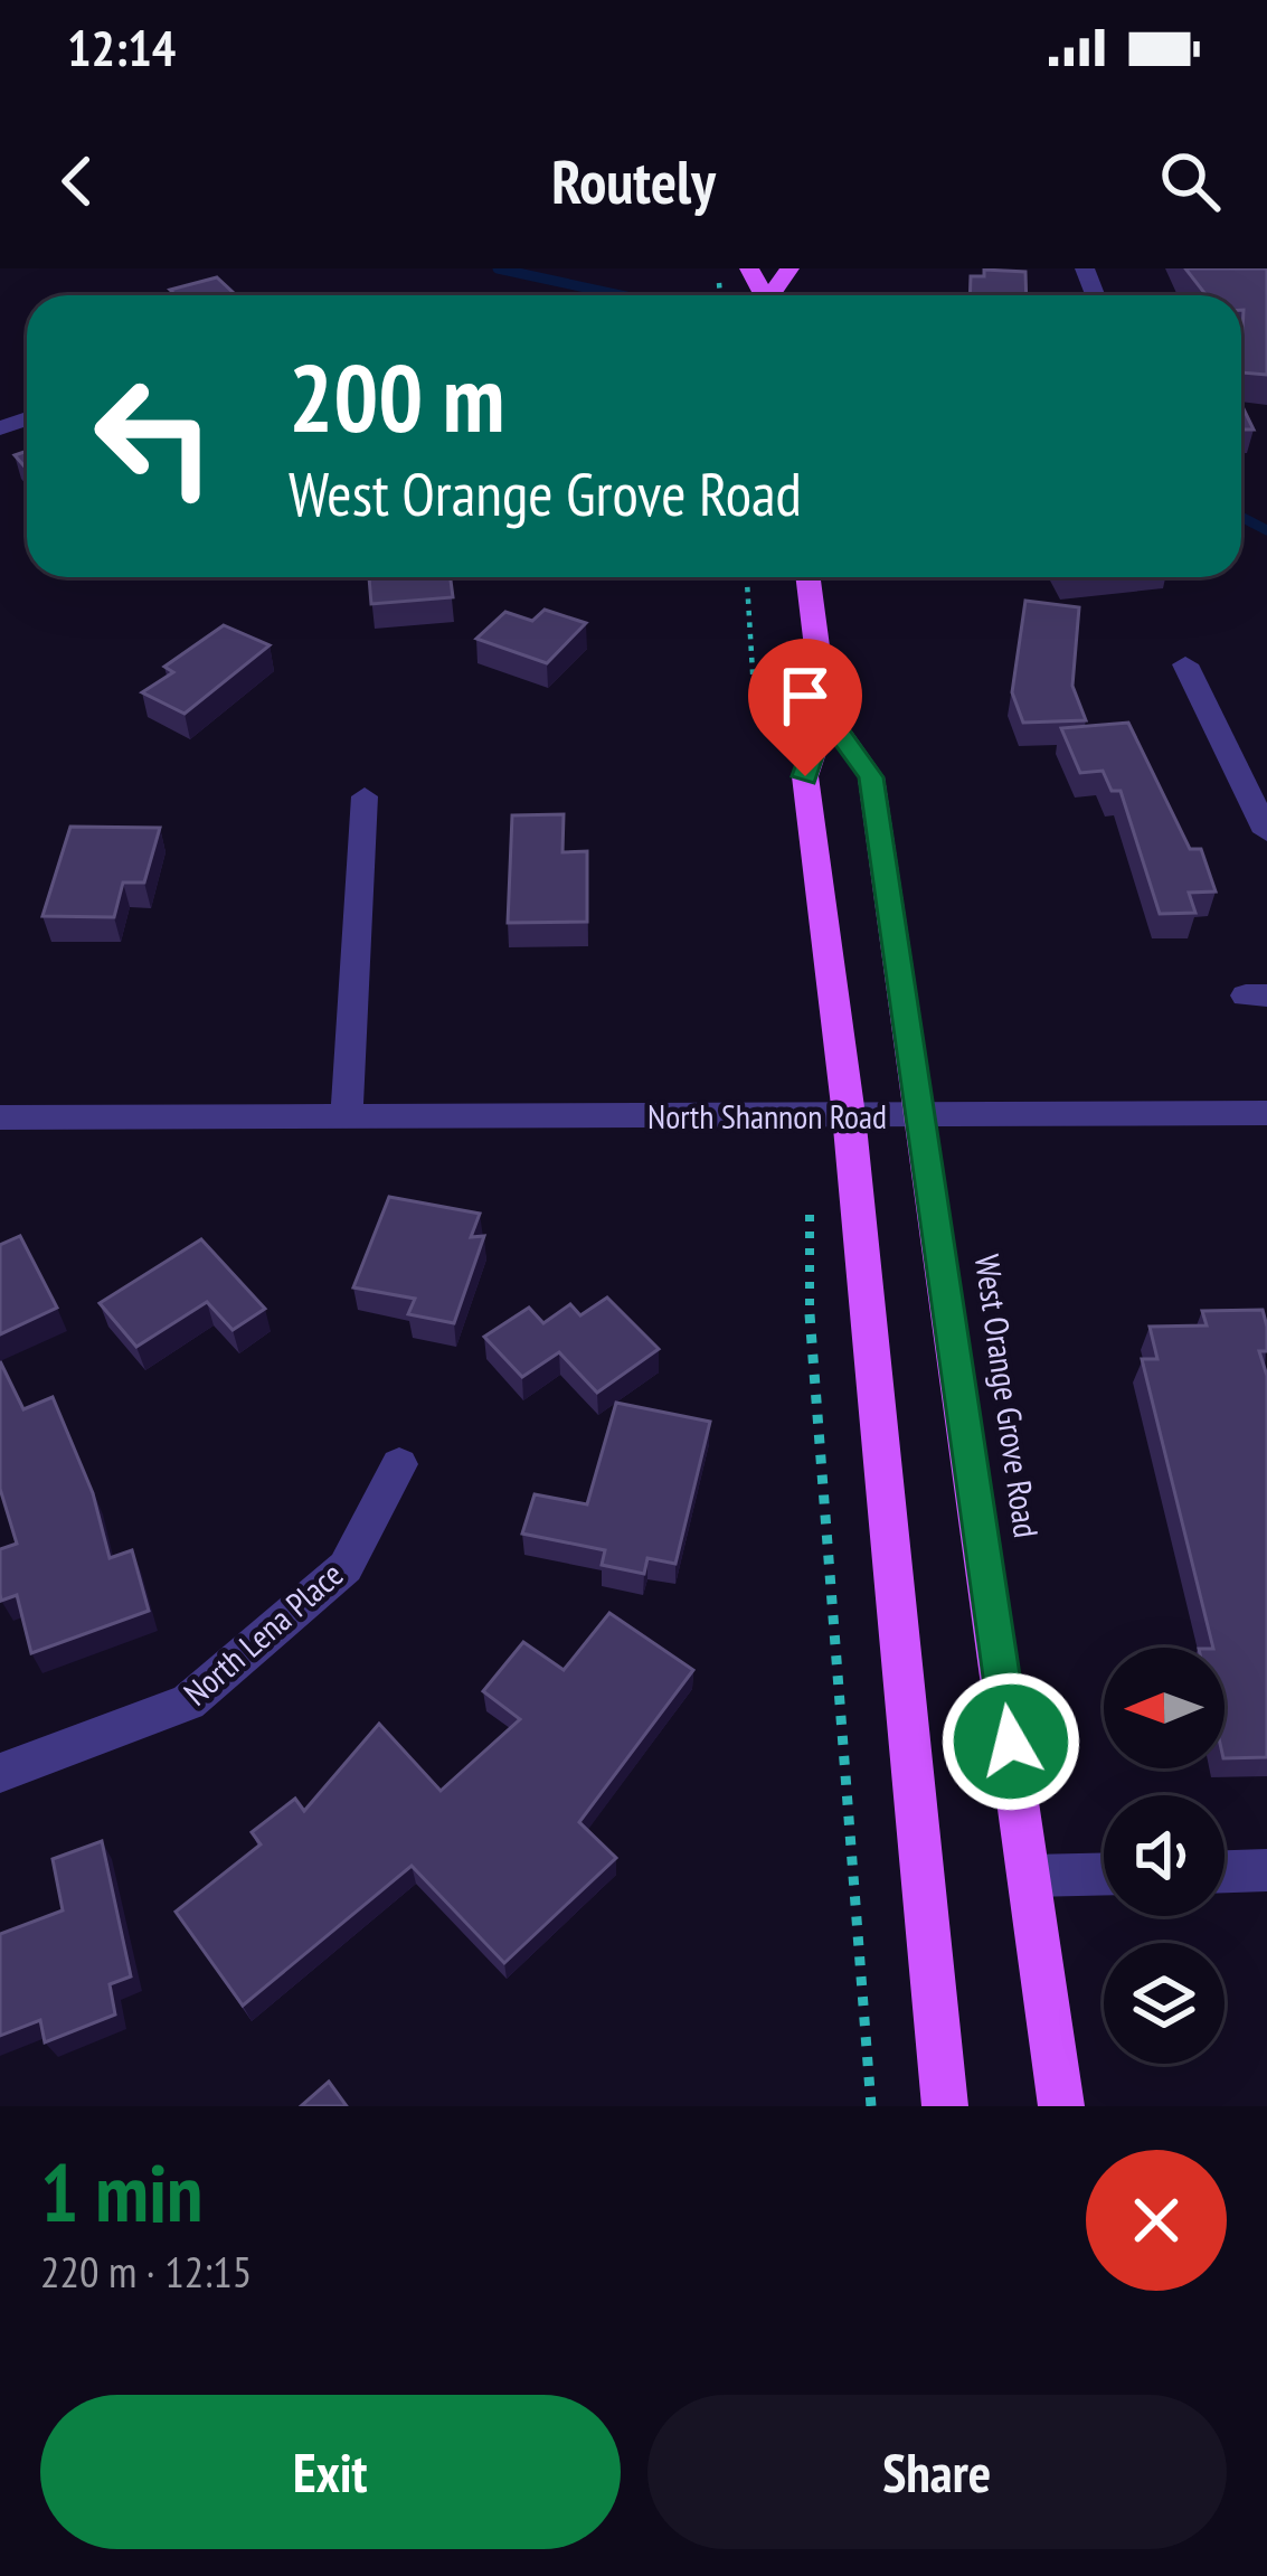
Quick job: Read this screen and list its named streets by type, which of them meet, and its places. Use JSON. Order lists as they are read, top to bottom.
{
  "streets": {
    "main road": ["West Orange Grove Road"],
    "street": ["North Shannon Road", "North Lena Place"]
  },
  "crossings": [
    ["North Shannon Road", "West Orange Grove Road"]
  ],
  "north": "left",
  "page": {
    "status": "12:14",
    "header": "Routely",
    "turn": ["200 m", "West Orange Grove Road"],
    "heading": ["1 min", "220 m · 12:15"],
    "buttons": ["Exit", "Share"]
  }
}
